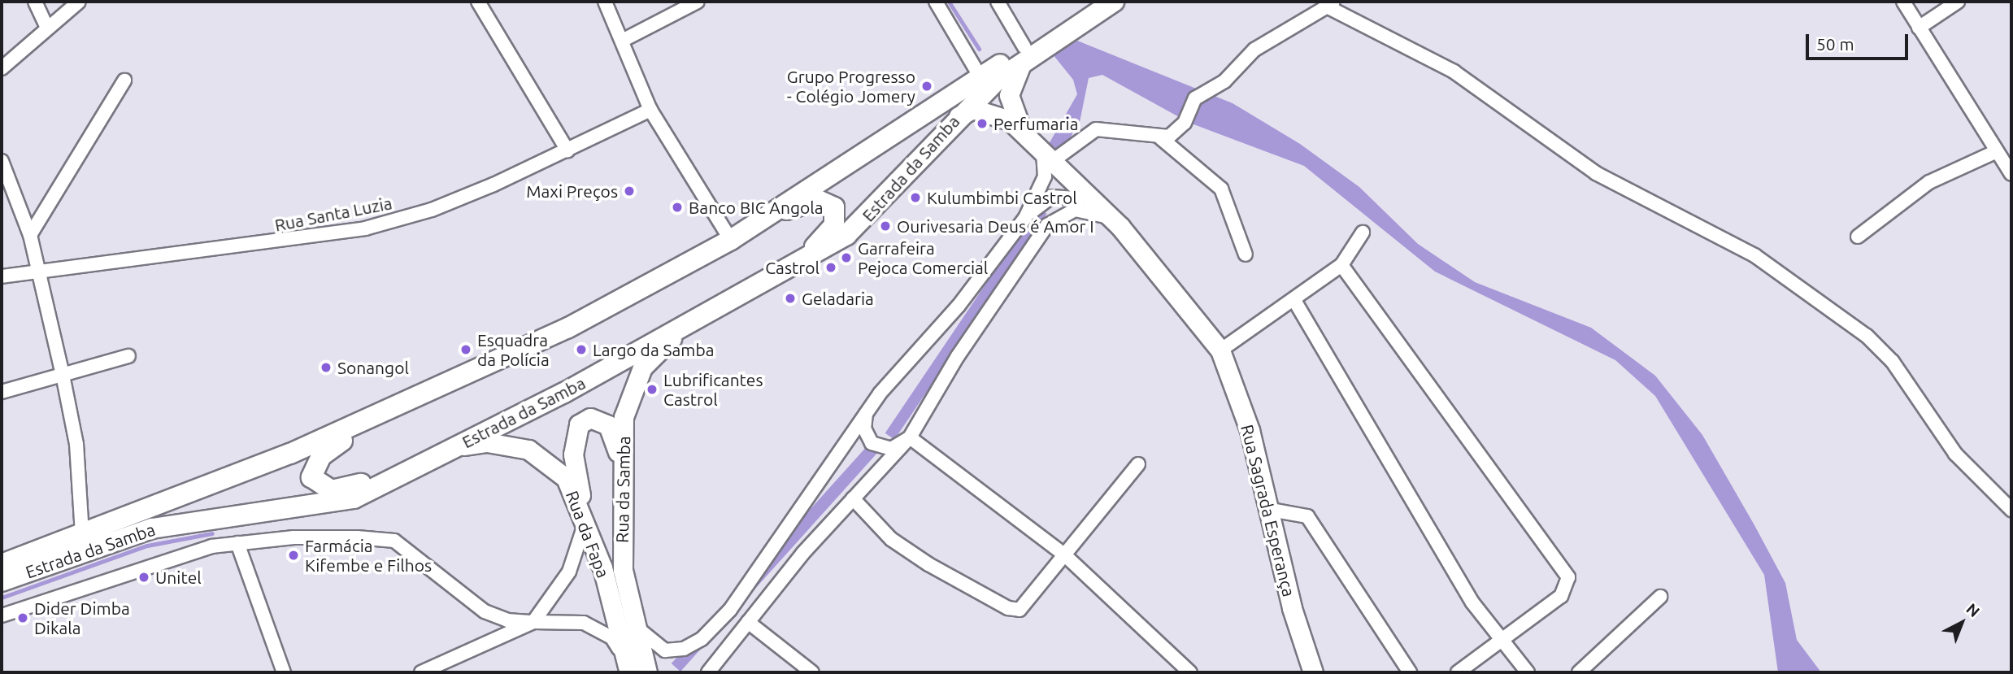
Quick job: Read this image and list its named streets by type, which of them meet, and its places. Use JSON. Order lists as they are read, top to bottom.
{
  "streets": {
    "main road": [
      "Estrada da Samba",
      "Rua da Samba",
      "Rua Sagrada Esperança",
      "Rua da Fapa"
    ],
    "street": ["Rua Santa Luzia"]
  },
  "crossings": [
    ["Estrada da Samba", "Rua da Samba"],
    ["Estrada da Samba", "Rua da Fapa"]
  ],
  "places": [
    "Grupo Progresso - Colégio Jomery",
    "Perfumaria",
    "Maxi Preços",
    "Kulumbimbi Castrol",
    "Banco BIC Angola",
    "Ourivesaria Deus é Amor I",
    "Garrafeira Pejoca Comercial",
    "Castrol",
    "Geladaria",
    "Esquadra da Polícia",
    "Largo da Samba",
    "Sonangol",
    "Lubrificantes Castrol",
    "Farmácia Kifembe e Filhos",
    "Unitel",
    "Dider Dimba Dikala"
  ],
  "scale_bar": "50 m",
  "north": "top right"
}
